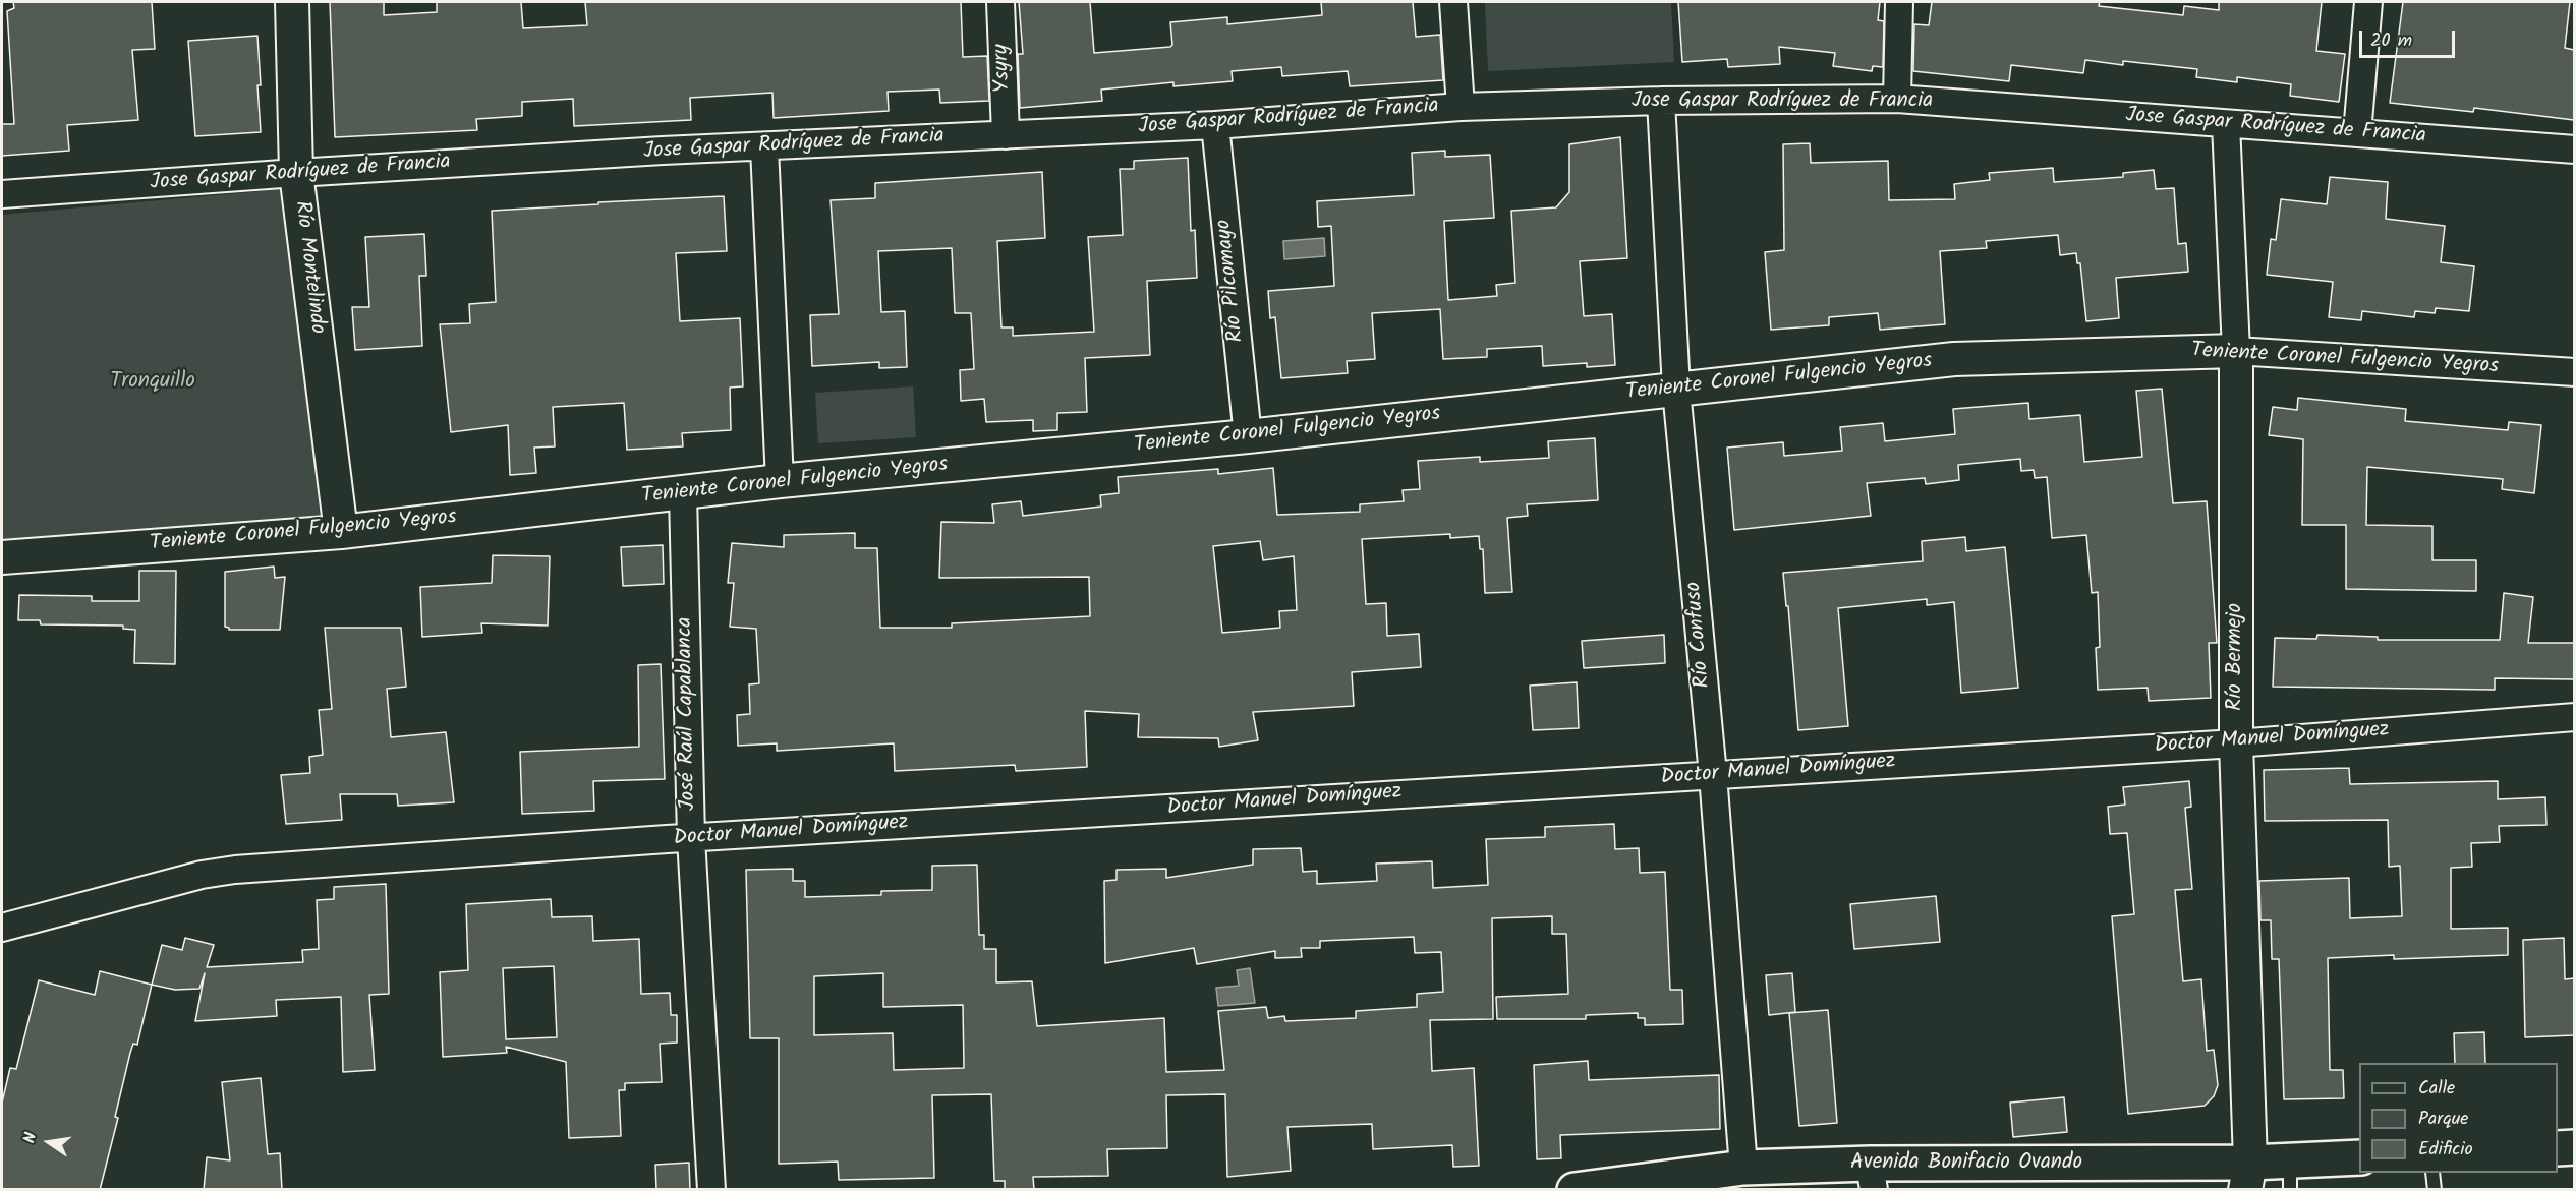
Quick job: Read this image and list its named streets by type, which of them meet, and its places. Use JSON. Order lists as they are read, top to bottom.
{
  "streets": {
    "main road": ["Avenida Bonifacio Ovando"],
    "street": [
      "Ysyry",
      "Jose Gaspar Rodríguez de Francia",
      "Río Montelindo",
      "Río Pilcomayo",
      "Teniente Coronel Fulgencio Yegros",
      "Río Confuso",
      "Río Bermejo",
      "José Raúl Capablanca",
      "Doctor Manuel Domínguez"
    ]
  },
  "crossings": [
    ["Ysyry", "Jose Gaspar Rodríguez de Francia"],
    ["Jose Gaspar Rodríguez de Francia", "Río Montelindo"],
    ["Jose Gaspar Rodríguez de Francia", "Río Pilcomayo"],
    ["Jose Gaspar Rodríguez de Francia", "Río Confuso"],
    ["Jose Gaspar Rodríguez de Francia", "Río Bermejo"],
    ["Río Montelindo", "Teniente Coronel Fulgencio Yegros"],
    ["Río Pilcomayo", "Teniente Coronel Fulgencio Yegros"],
    ["Teniente Coronel Fulgencio Yegros", "Río Confuso"],
    ["Teniente Coronel Fulgencio Yegros", "Río Bermejo"],
    ["Teniente Coronel Fulgencio Yegros", "José Raúl Capablanca"],
    ["Río Confuso", "Doctor Manuel Domínguez"],
    ["Río Confuso", "Avenida Bonifacio Ovando"],
    ["Río Bermejo", "Doctor Manuel Domínguez"],
    ["Río Bermejo", "Avenida Bonifacio Ovando"],
    ["José Raúl Capablanca", "Doctor Manuel Domínguez"]
  ],
  "parks": ["Tronquillo"],
  "legend": ["Calle", "Parque", "Edificio"],
  "scale_bar": "20 m",
  "north": "left"
}
